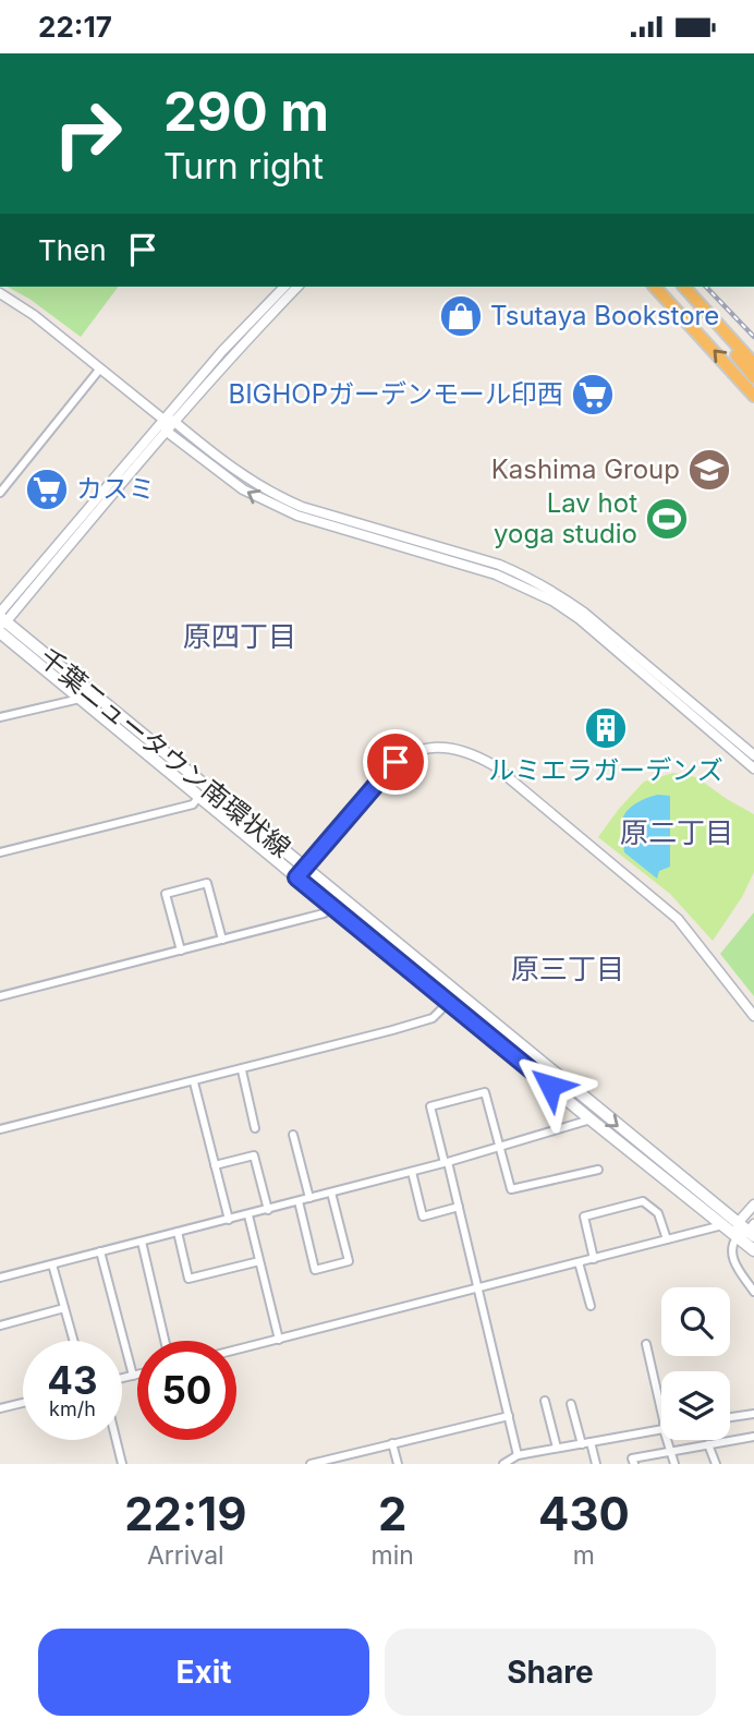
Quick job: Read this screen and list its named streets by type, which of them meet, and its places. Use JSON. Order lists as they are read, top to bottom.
{
  "streets": {
    "main road": ["千葉ニュータウン南環状線"]
  },
  "districts": ["原四丁目", "原二丁目", "原三丁目"],
  "places": {
    "shop": ["Tsutaya Bookstore"],
    "supermarket": ["BIGHOPガーデンモール印西", "カスミ"],
    "school or university": ["Kashima Group"],
    "sports": ["Lav hot yoga studio"],
    "building": ["ルミエラガーデンズ"]
  },
  "page": {
    "status": "22:17",
    "turn": ["290 m", "Turn right"],
    "then": "Then",
    "speed": "43 km/h",
    "limit": "50",
    "eta": [
      "22:19",
      "Arrival",
      "2",
      "min",
      "430",
      "m"
    ],
    "buttons": ["Exit", "Share"]
  }
}
